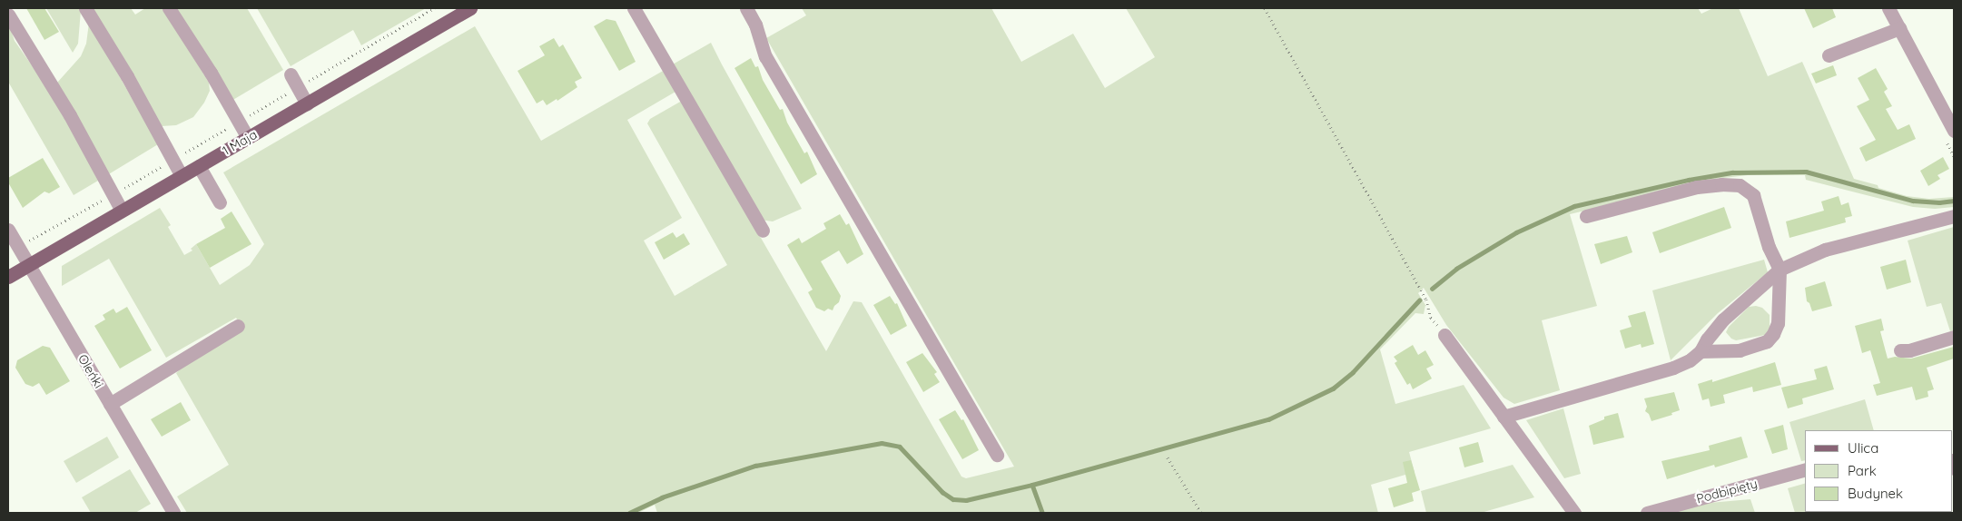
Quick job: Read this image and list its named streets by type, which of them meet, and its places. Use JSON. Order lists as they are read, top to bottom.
{
  "streets": {
    "main road": ["1 Maja"],
    "street": ["Oleńki", "Podbipięty"]
  },
  "crossings": [
    ["1 Maja", "Oleńki"]
  ],
  "legend": ["Ulica", "Park", "Budynek"]
}
